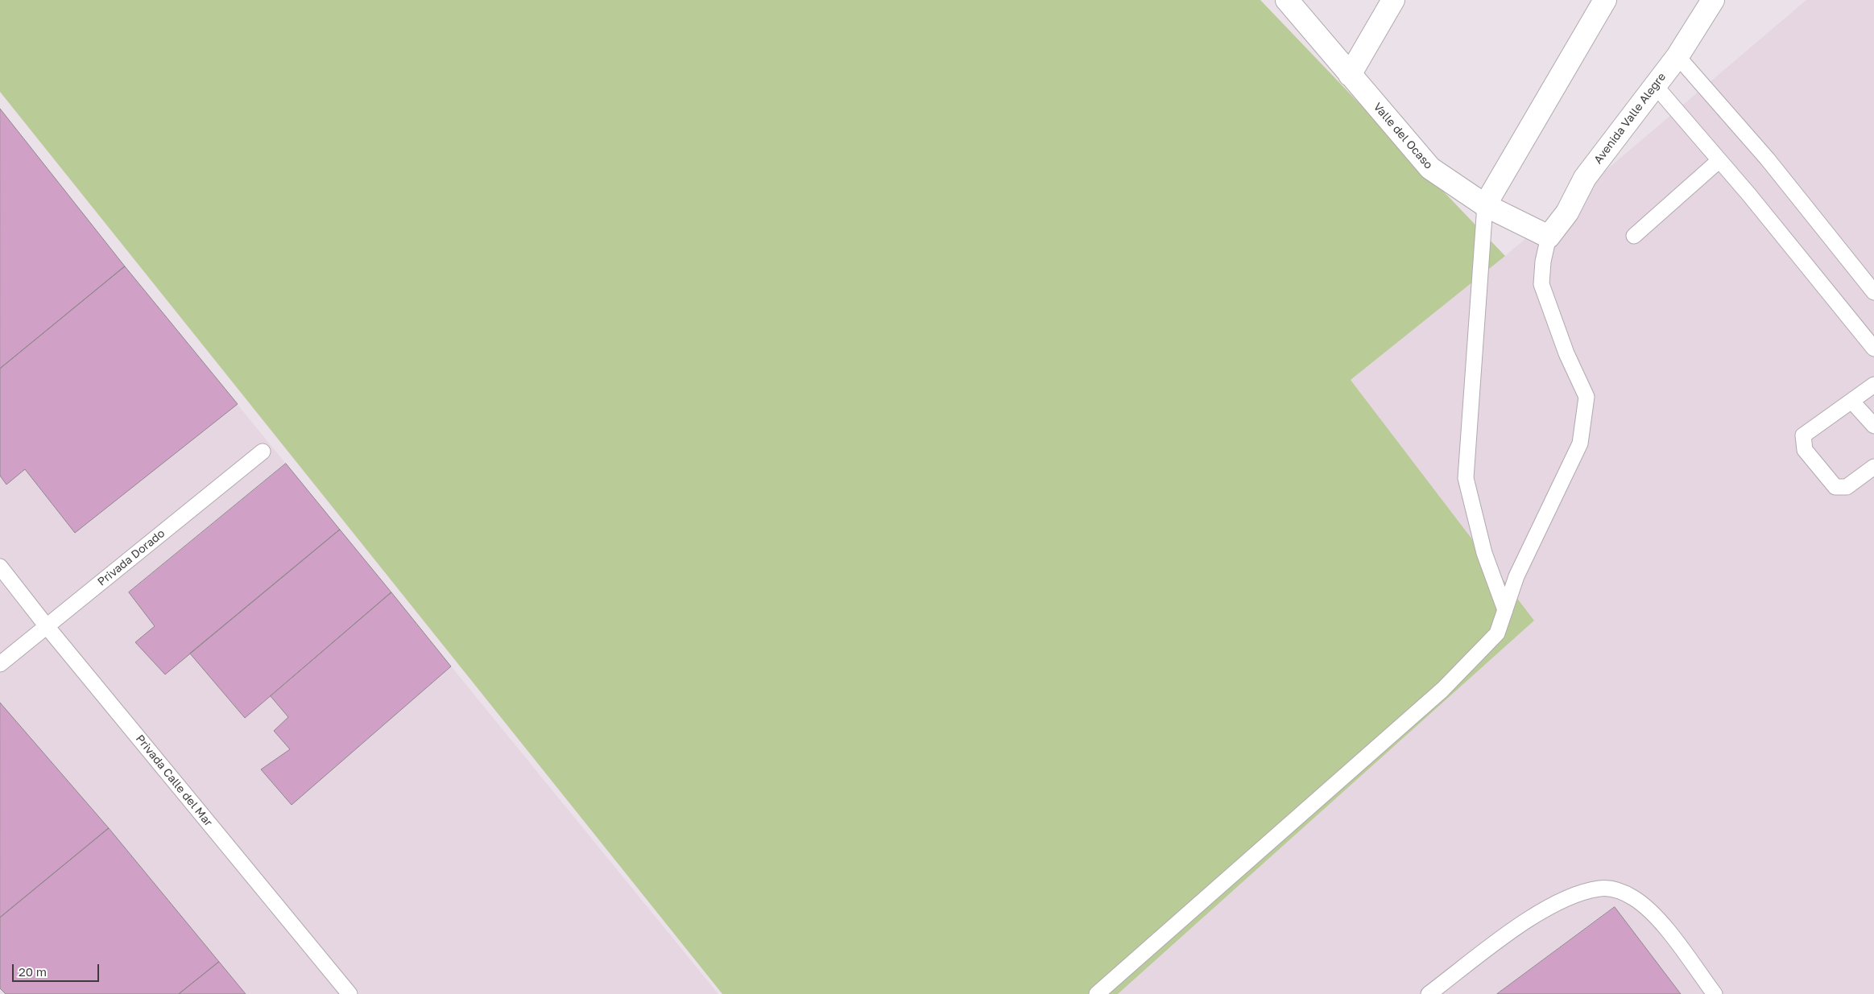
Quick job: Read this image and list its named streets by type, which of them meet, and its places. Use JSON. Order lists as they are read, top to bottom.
{
  "streets": {
    "street": ["Avenida Valle Alegre", "Valle del Ocaso"],
    "lane": ["Privada Dorado", "Privada Calle del Mar"]
  },
  "crossings": [
    ["Avenida Valle Alegre", "Valle del Ocaso"],
    ["Privada Dorado", "Privada Calle del Mar"]
  ],
  "scale_bar": "20 m"
}
